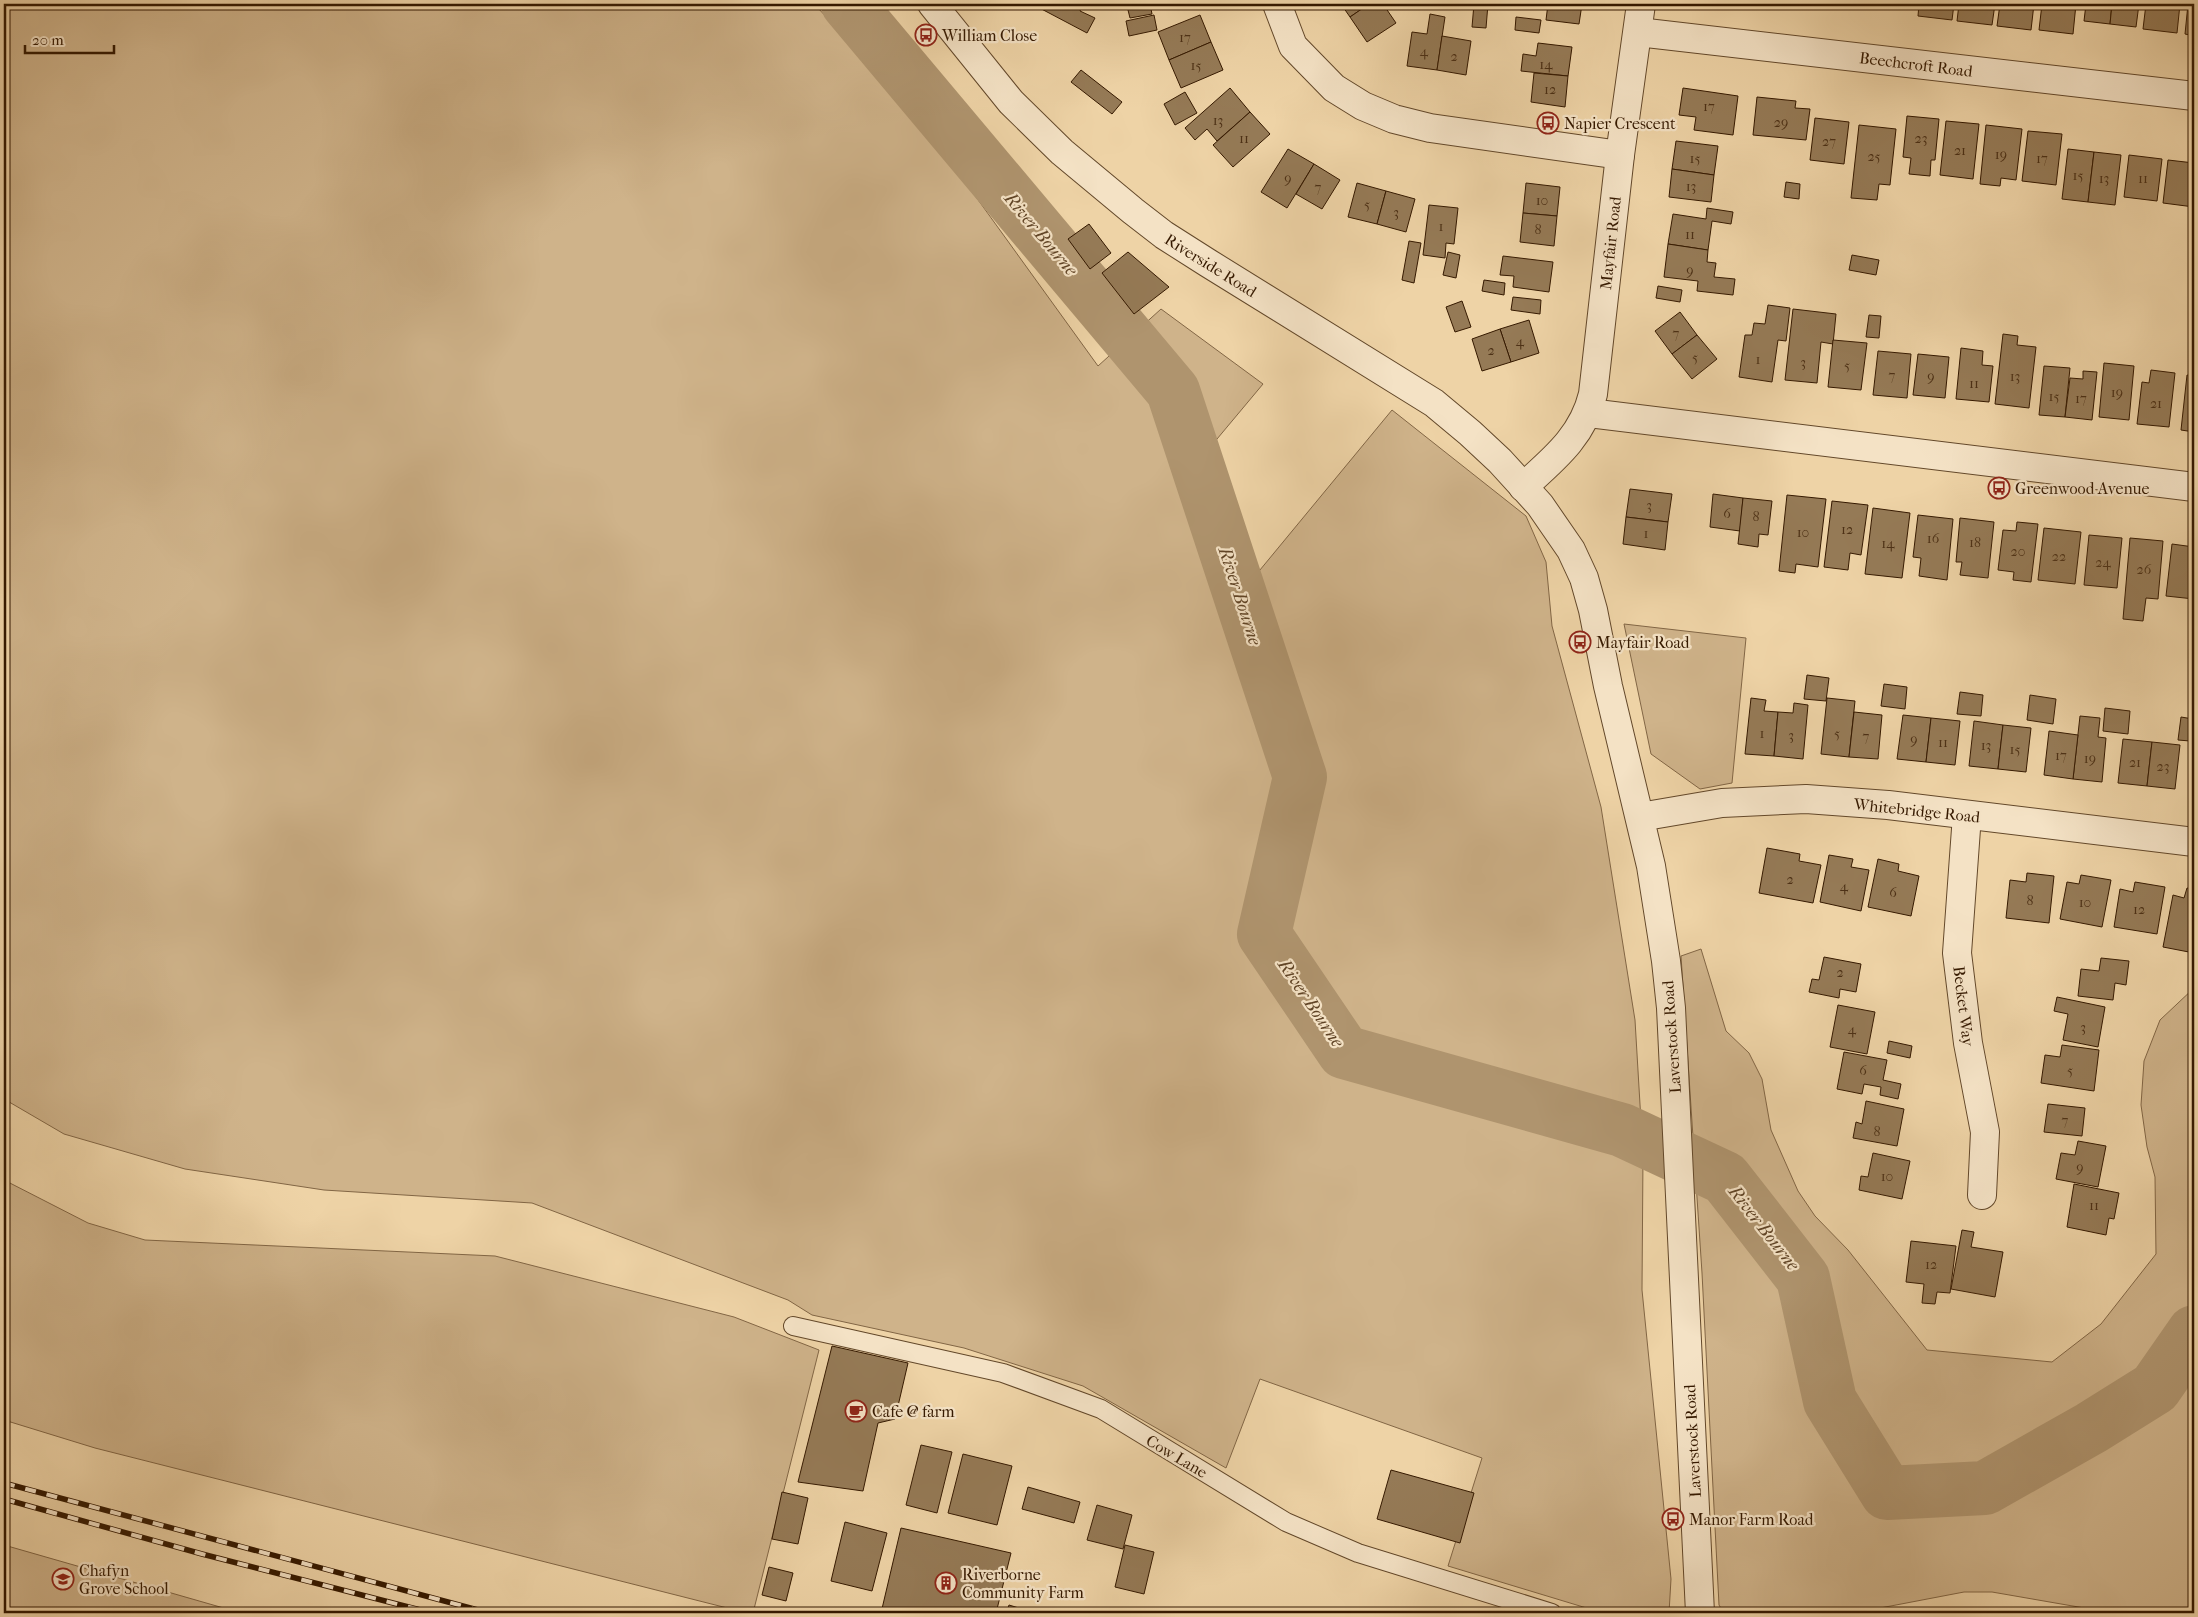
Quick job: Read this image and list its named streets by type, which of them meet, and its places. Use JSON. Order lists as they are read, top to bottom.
{
  "streets": {
    "street": [
      "Beechcroft Road",
      "Mayfair Road",
      "Riverside Road",
      "Whitebridge Road",
      "Becket Way",
      "Laverstock Road"
    ],
    "lane": ["Cow Lane"]
  },
  "crossings": [
    ["Beechcroft Road", "Mayfair Road"],
    ["Mayfair Road", "Riverside Road"],
    ["Mayfair Road", "Laverstock Road"],
    ["Riverside Road", "Laverstock Road"],
    ["Whitebridge Road", "Becket Way"],
    ["Whitebridge Road", "Laverstock Road"]
  ],
  "water": ["River Bourne"],
  "places": {
    "bus stop": [
      "William Close",
      "Napier Crescent",
      "Greenwood Avenue",
      "Mayfair Road",
      "Manor Farm Road"
    ],
    "cafe": ["Cafe @ farm"],
    "school or university": ["Chafyn Grove School"],
    "building": ["Riverborne Community Farm"]
  },
  "house_numbers": [
    "17",
    "4",
    "2",
    "14",
    "15",
    "12",
    "17",
    "13",
    "29",
    "11",
    "23",
    "27",
    "21",
    "19",
    "25",
    "15",
    "17",
    "15",
    "9",
    "13",
    "11",
    "13",
    "7",
    "10",
    "5",
    "3",
    "1",
    "8",
    "11",
    "9",
    "7",
    "4",
    "2",
    "5",
    "1",
    "3",
    "5",
    "7",
    "9",
    "13",
    "11",
    "19",
    "15",
    "17",
    "21",
    "3",
    "6",
    "8",
    "12",
    "10",
    "1",
    "16",
    "18",
    "14",
    "20",
    "22",
    "24",
    "26",
    "1",
    "5",
    "3",
    "7",
    "9",
    "11",
    "13",
    "15",
    "17",
    "19",
    "21",
    "23",
    "2",
    "4",
    "6",
    "8",
    "10",
    "12",
    "2",
    "3",
    "4",
    "6",
    "5",
    "7",
    "8",
    "9",
    "10",
    "11",
    "12"
  ],
  "scale_bar": "20 m"
}
